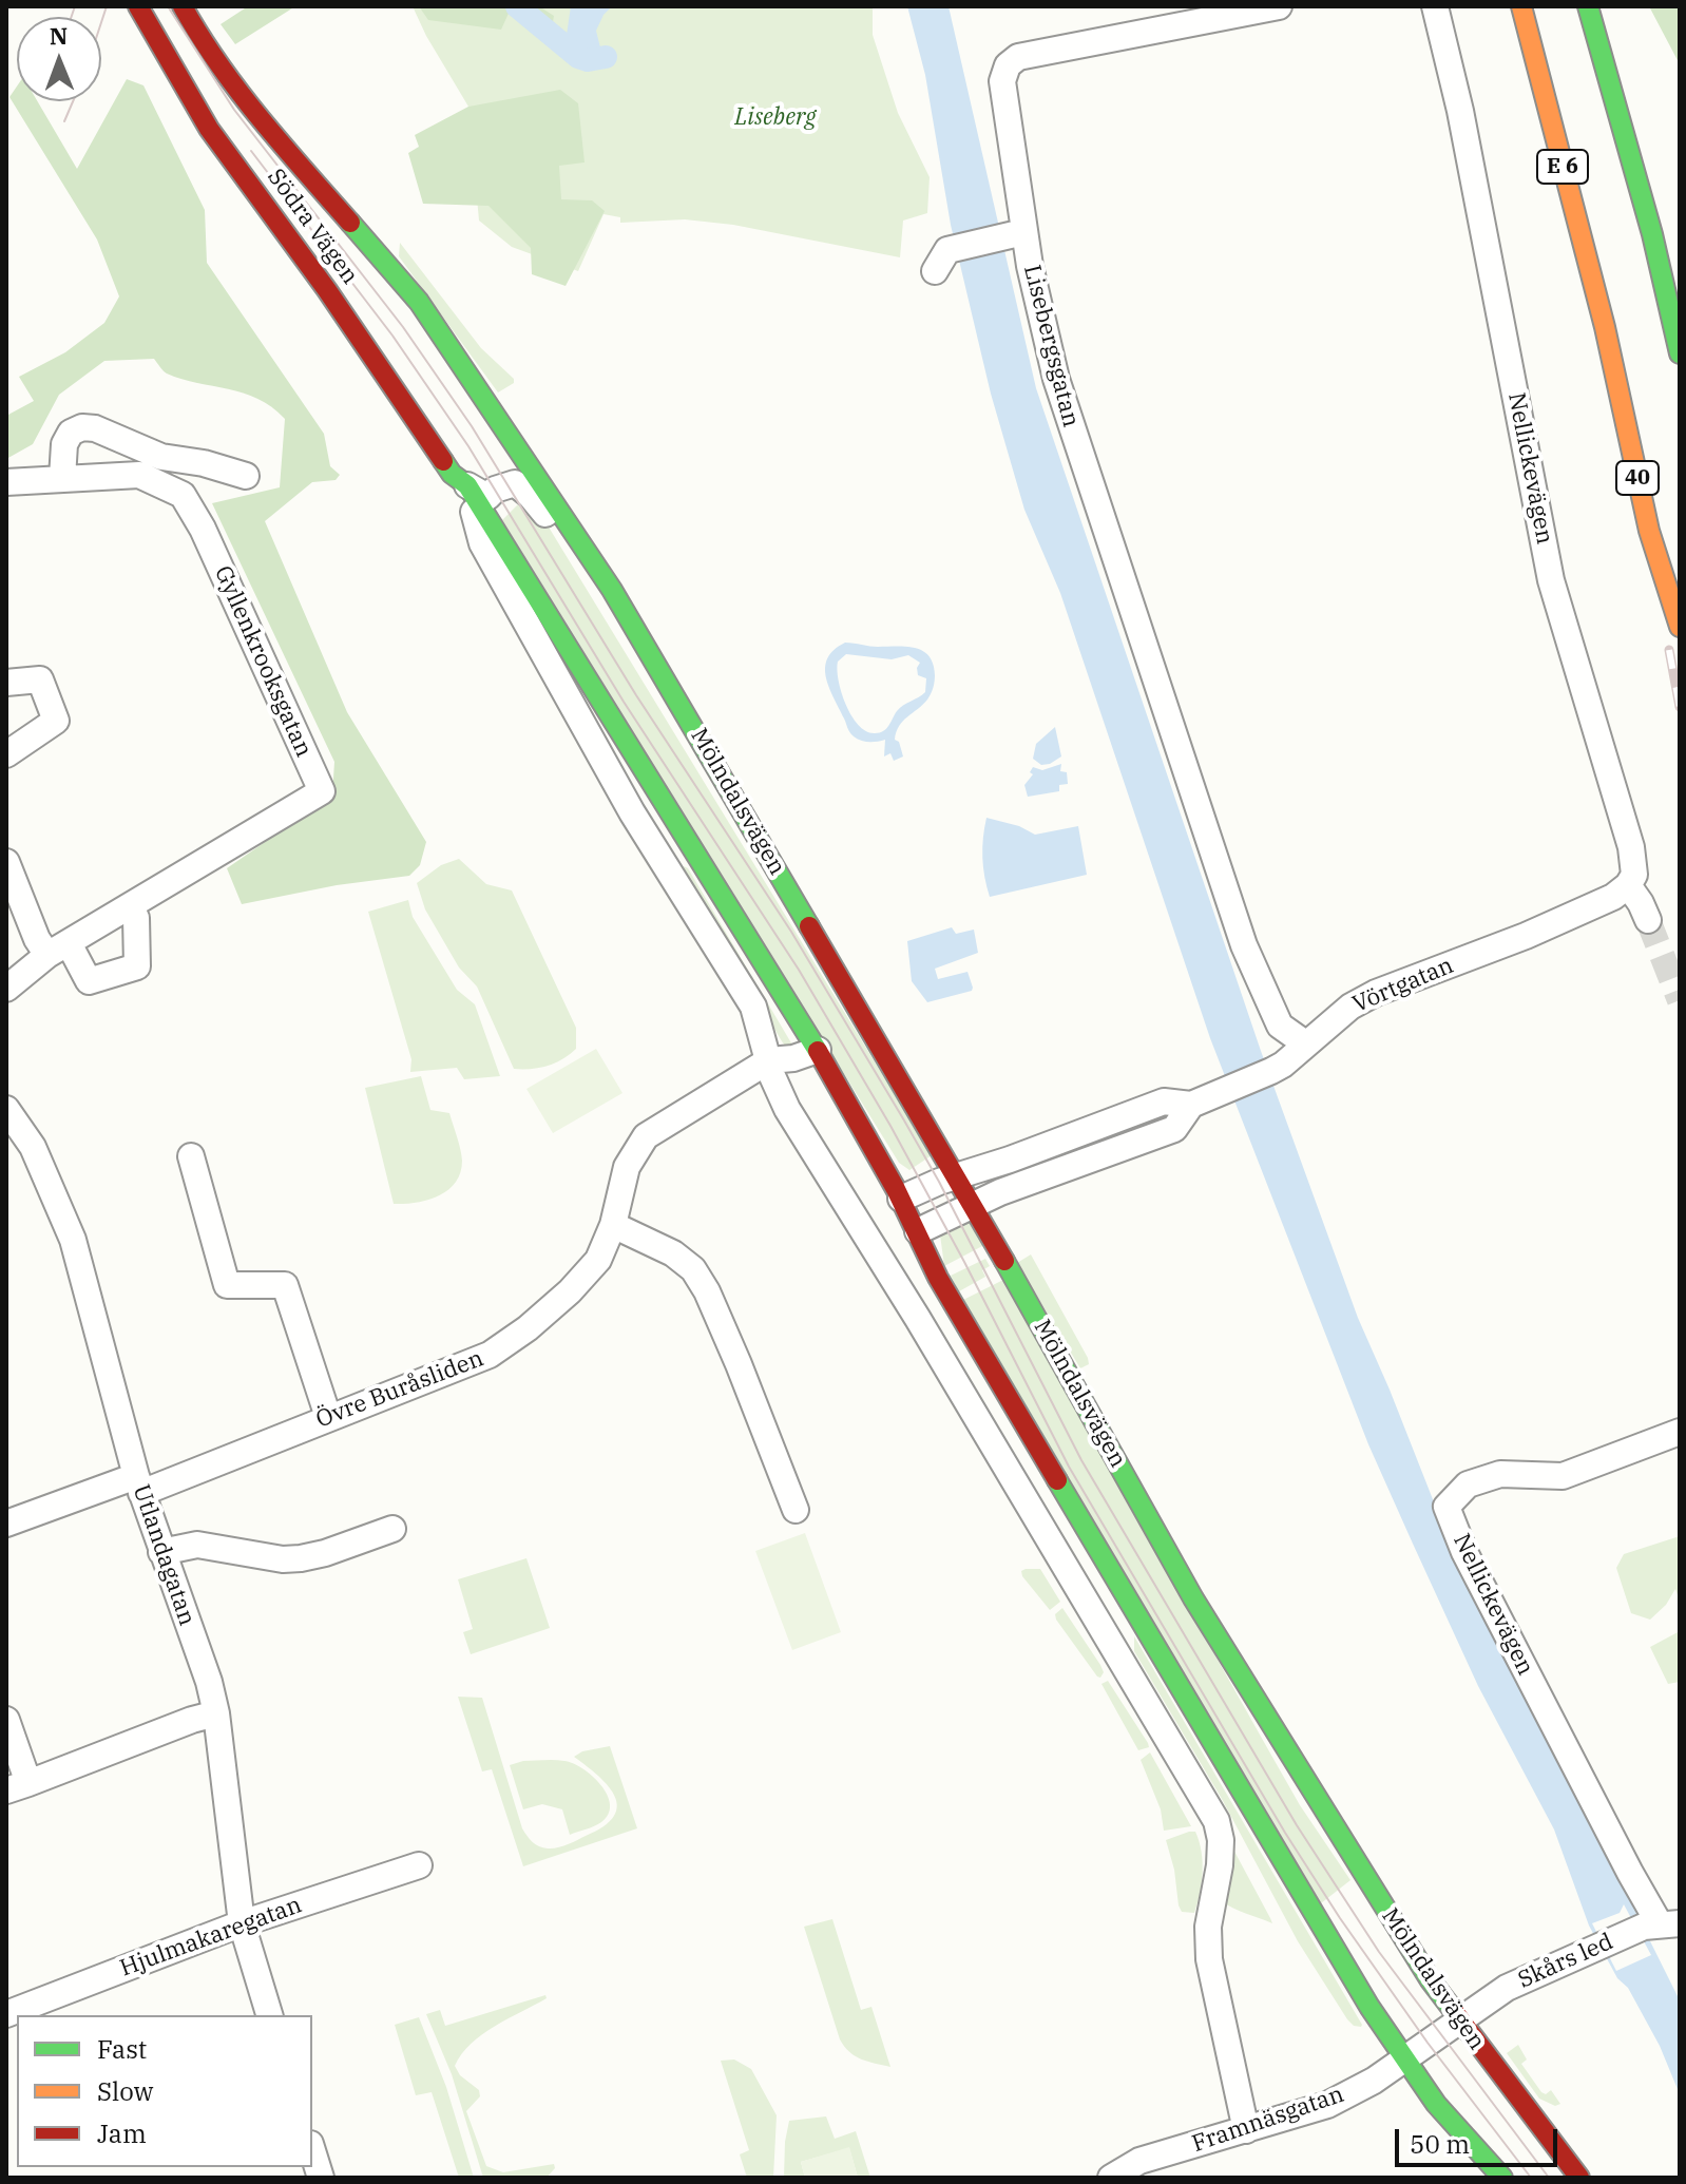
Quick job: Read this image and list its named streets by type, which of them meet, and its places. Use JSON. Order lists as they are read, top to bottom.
{
  "streets": {
    "main road": [
      "E 6",
      "Södra Vägen",
      "40",
      "Mölndalsvägen"
    ],
    "street": [
      "Lisebergsgatan",
      "Nellickevägen",
      "Gyllenkrooksgatan",
      "Vörtgatan",
      "Övre Buråsliden",
      "Utlandagatan",
      "Hjulmakaregatan",
      "Skårs led",
      "Framnäsgatan"
    ]
  },
  "crossings": [
    ["E 6", "40"],
    ["Södra Vägen", "Mölndalsvägen"],
    ["Lisebergsgatan", "Vörtgatan"],
    ["Nellickevägen", "Vörtgatan"],
    ["Nellickevägen", "Skårs led"],
    ["Mölndalsvägen", "Vörtgatan"],
    ["Mölndalsvägen", "Skårs led"],
    ["Mölndalsvägen", "Framnäsgatan"],
    ["Övre Buråsliden", "Utlandagatan"],
    ["Utlandagatan", "Hjulmakaregatan"],
    ["Skårs led", "Framnäsgatan"]
  ],
  "parks": ["Liseberg"],
  "legend": ["Fast", "Slow", "Jam"],
  "scale_bar": "50 m",
  "north": "top"
}
